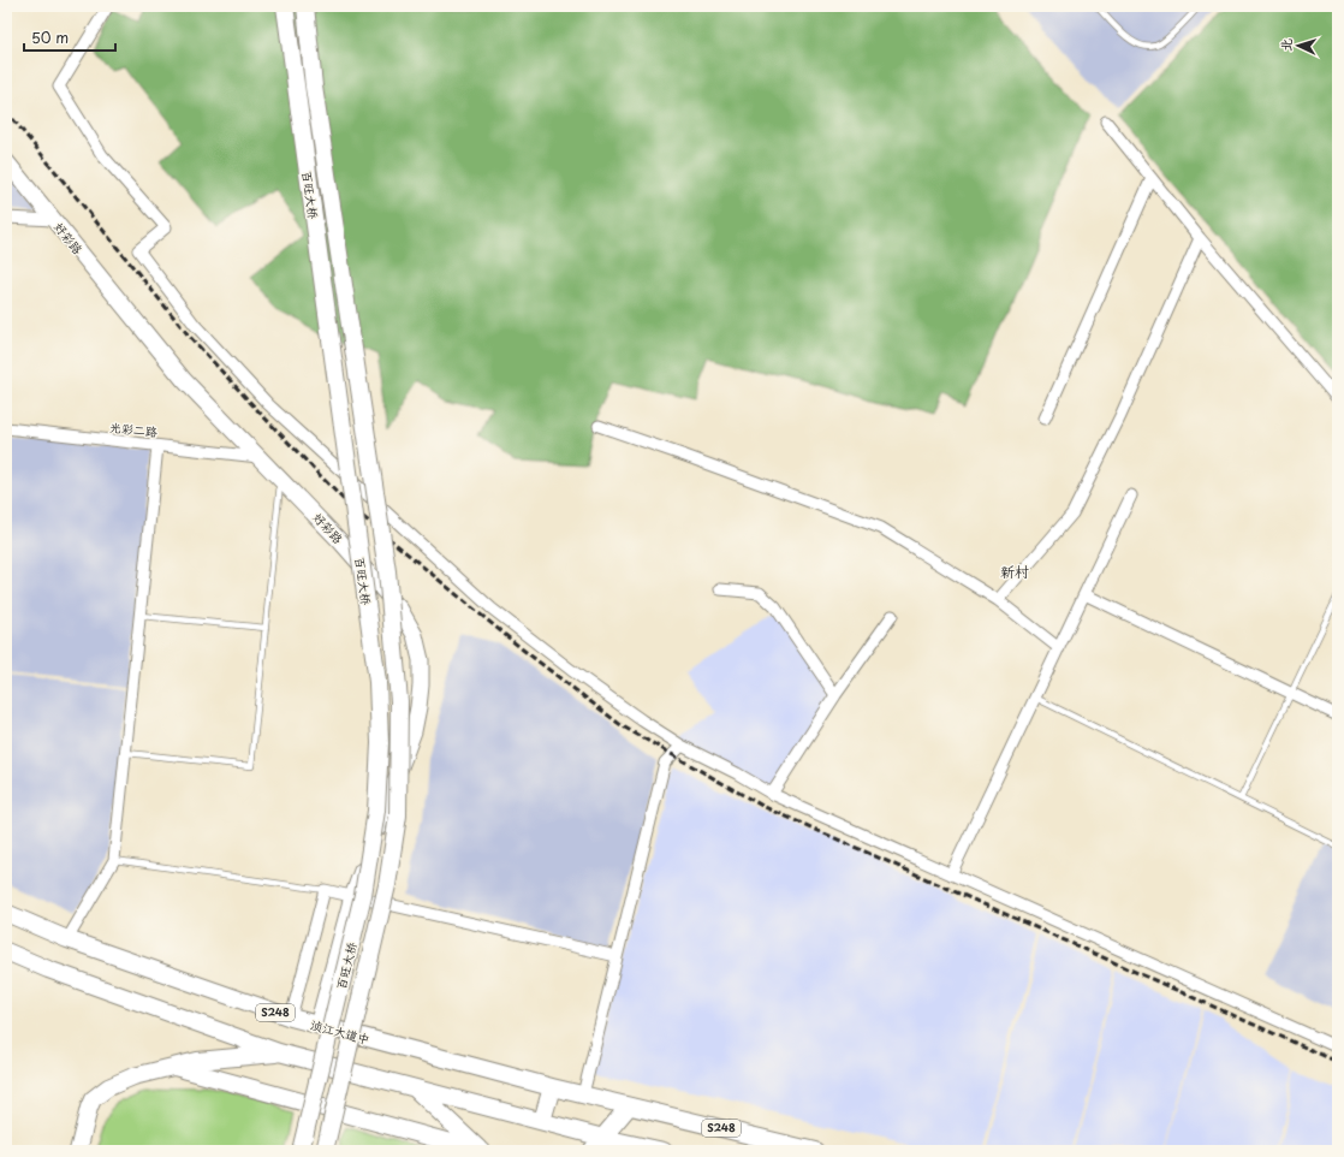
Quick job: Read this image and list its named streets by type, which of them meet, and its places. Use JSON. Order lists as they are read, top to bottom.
{
  "streets": {
    "main road": ["百旺大桥", "S248", "浈江大道中"],
    "street": ["好彩路", "光彩二路"]
  },
  "crossings": [
    ["好彩路", "光彩二路"],
    ["好彩路", "浈江大道中"],
    ["S248", "浈江大道中"]
  ],
  "districts": ["新村"],
  "scale_bar": "50 m",
  "north": "left"
}
